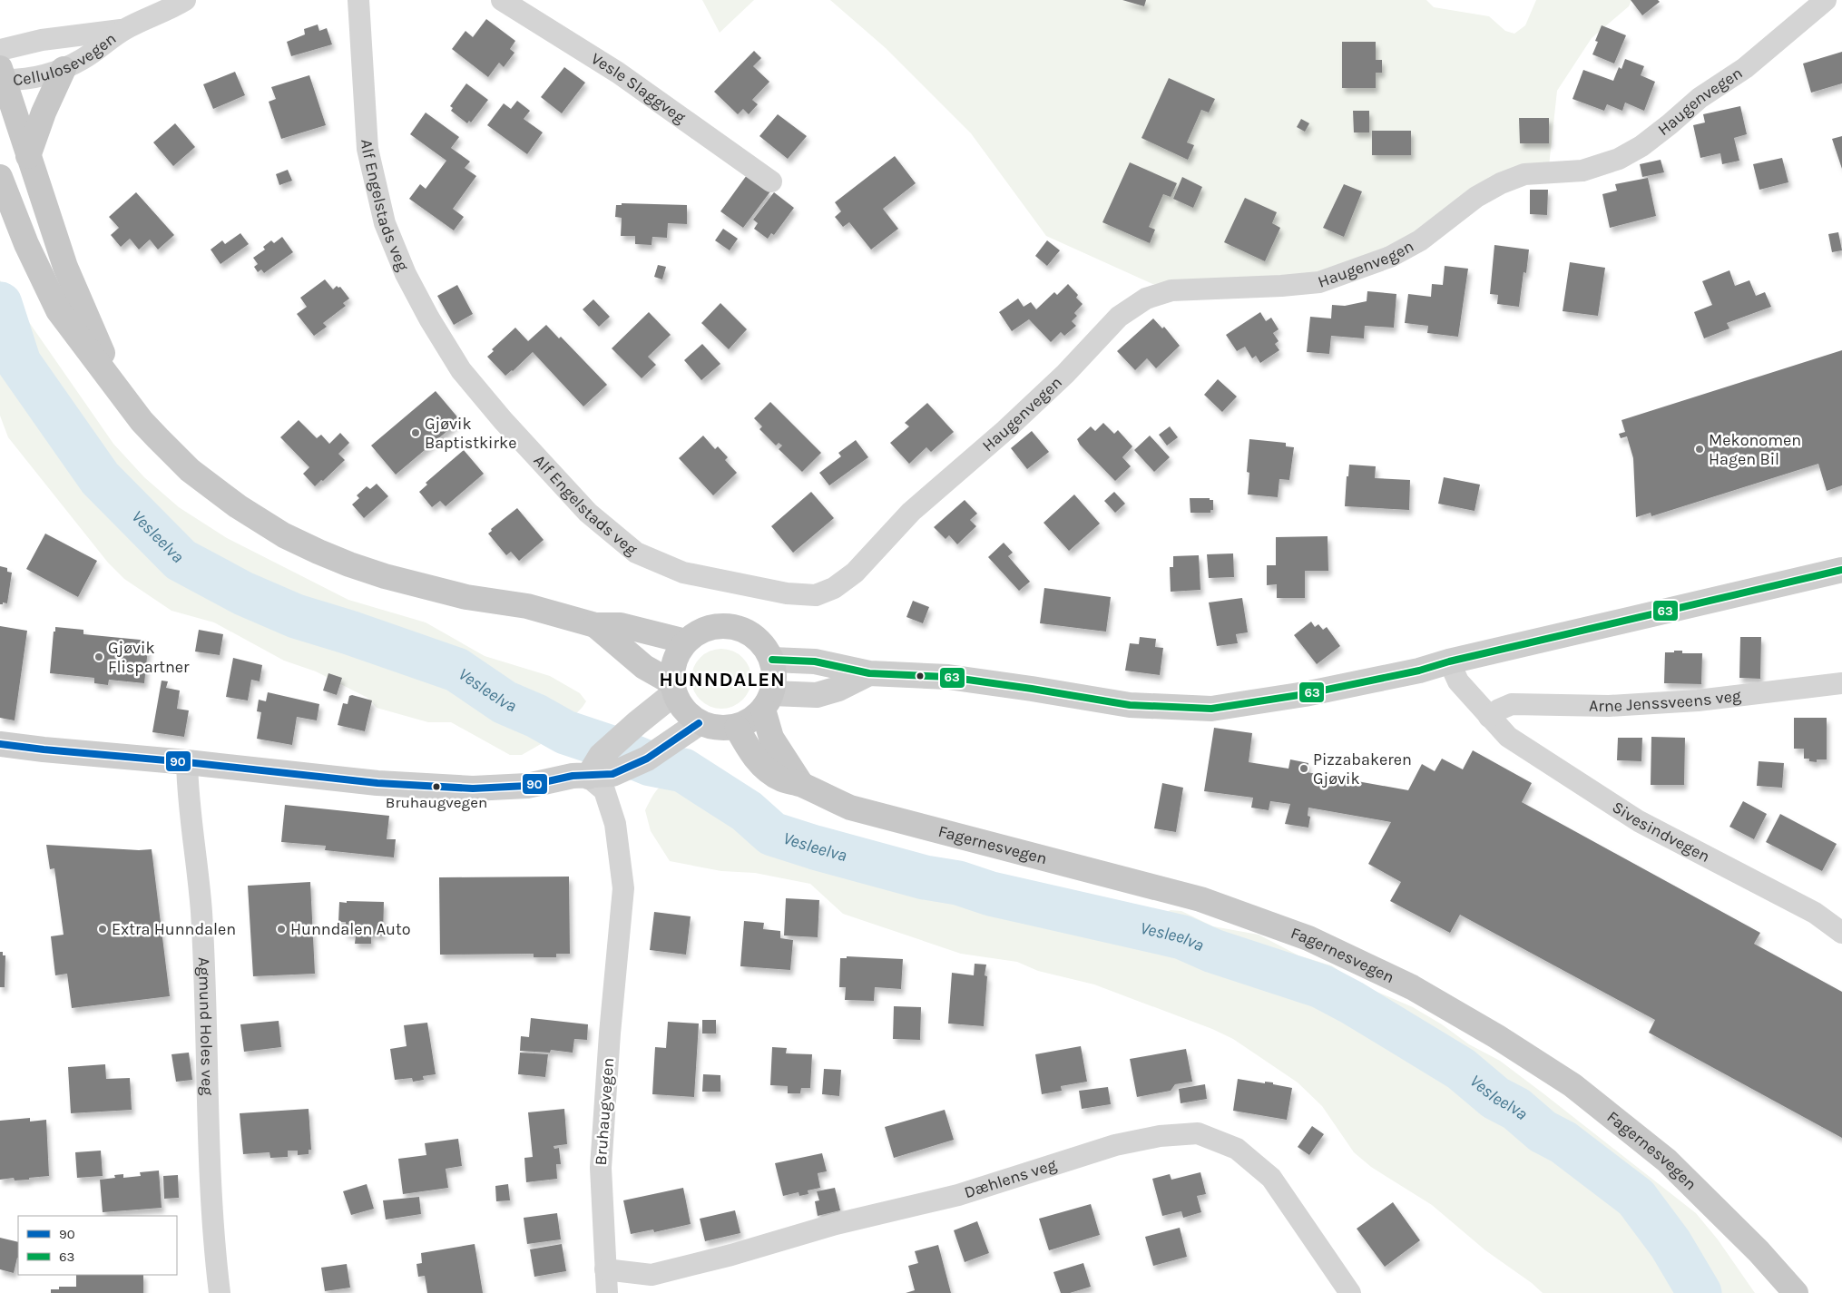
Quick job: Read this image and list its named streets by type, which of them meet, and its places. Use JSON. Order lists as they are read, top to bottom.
{
  "streets": {
    "main road": ["Fagernesvegen"],
    "street": [
      "Cellulosevegen",
      "Vesle Slaggveg",
      "Haugenvegen",
      "Alf Engelstads veg",
      "Arne Jenssveens veg",
      "Sivesindvegen",
      "Agmund Holes veg",
      "Bruhaugvegen",
      "Dæhlens veg"
    ]
  },
  "crossings": [
    ["Haugenvegen", "Alf Engelstads veg"],
    ["Arne Jenssveens veg", "Sivesindvegen"],
    ["Bruhaugvegen", "Dæhlens veg"]
  ],
  "districts": ["HUNNDALEN"],
  "water": ["Vesleelva"],
  "places": [
    "Gjøvik Baptistkirke",
    "Mekonomen Hagen Bil",
    "Gjøvik Flispartner",
    "Pizzabakeren Gjøvik",
    "Bruhaugvegen",
    "Extra Hunndalen",
    "Hunndalen Auto"
  ],
  "lines": ["transit line 63", "transit line 90"],
  "legend": ["90", "63"]
}
